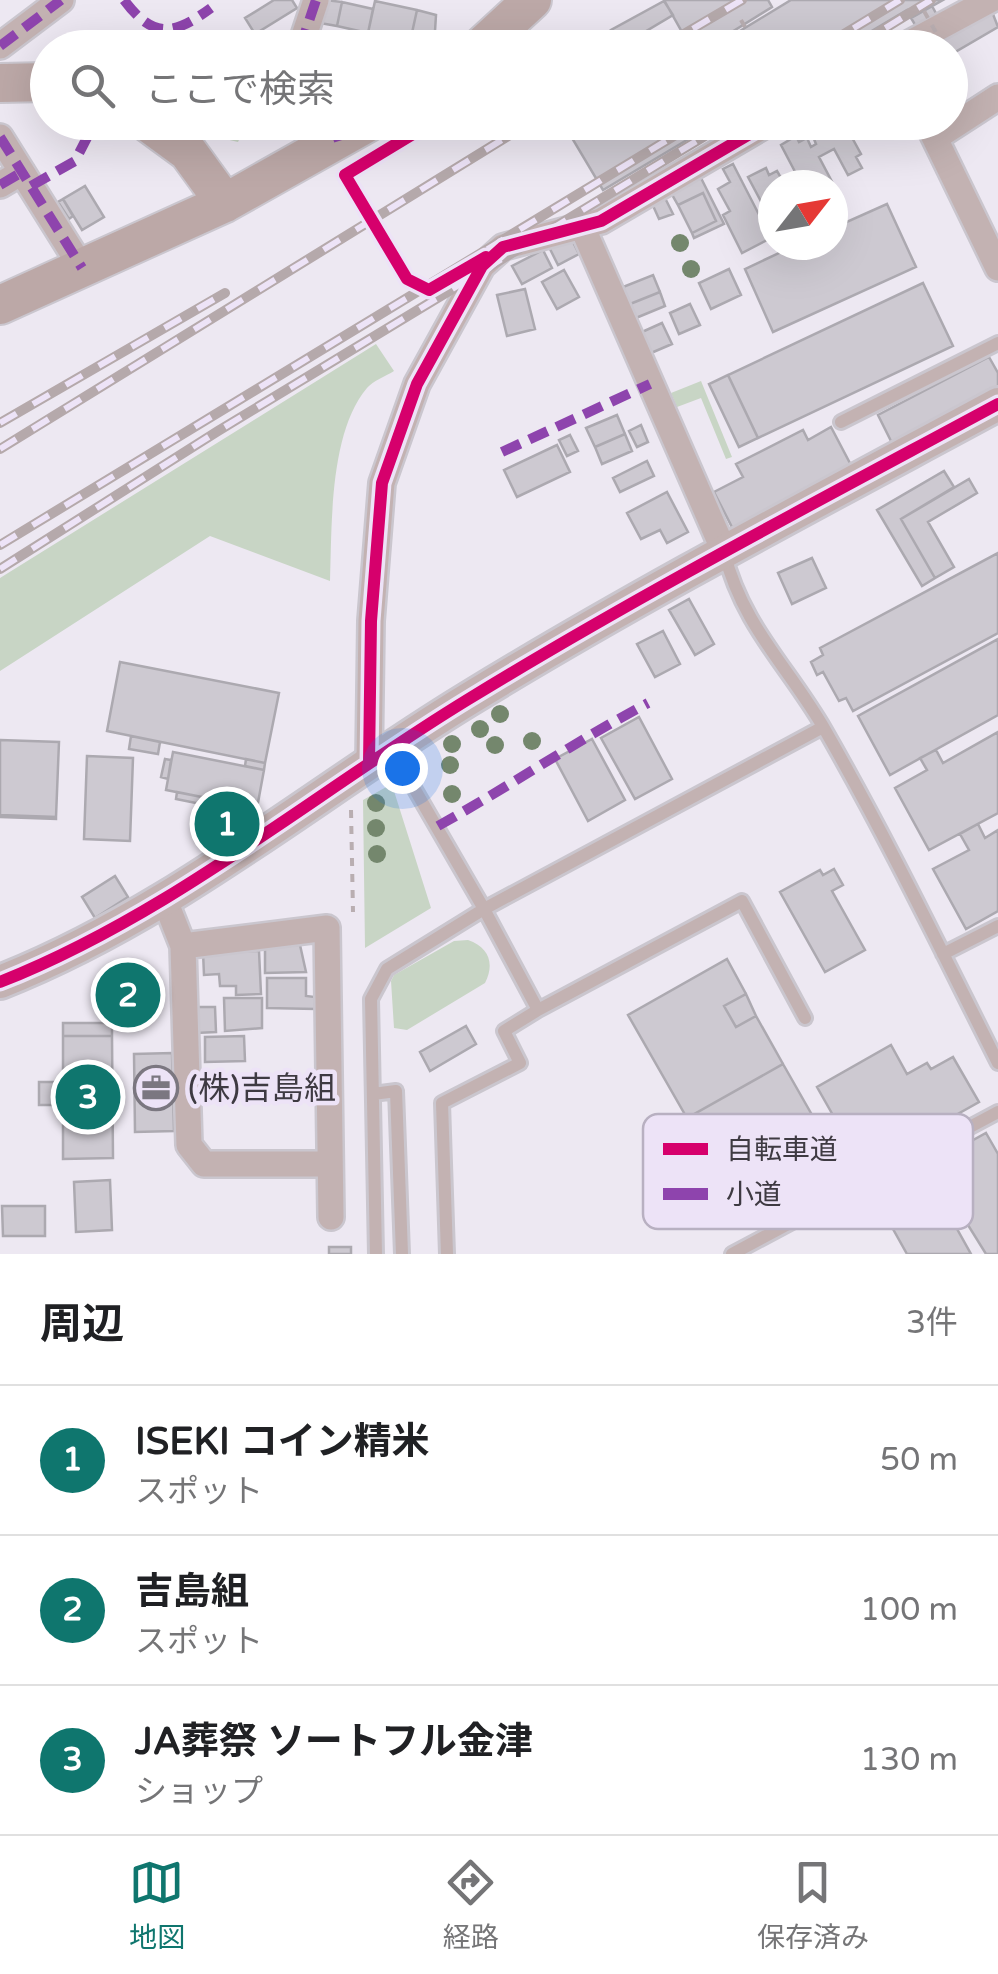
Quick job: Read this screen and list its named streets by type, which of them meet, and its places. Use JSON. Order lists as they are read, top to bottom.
{
  "places": {
    "office": ["(株)吉島組"]
  },
  "legend": ["自転車道", "小道"],
  "north": "top right",
  "page": {
    "search": "ここで検索",
    "pins": ["1", "2", "3"],
    "heading": ["周辺", "3件"],
    "list": [
      {
        "mark": "1",
        "name": "ISEKI コイン精米",
        "note": "スポット",
        "value": "50 m"
      },
      {
        "mark": "2",
        "name": "吉島組",
        "note": "スポット",
        "value": "100 m"
      },
      {
        "mark": "3",
        "name": "JA葬祭 ソートフル金津",
        "note": "ショップ",
        "value": "130 m"
      }
    ],
    "nav": ["地図", "経路", "保存済み"]
  }
}
